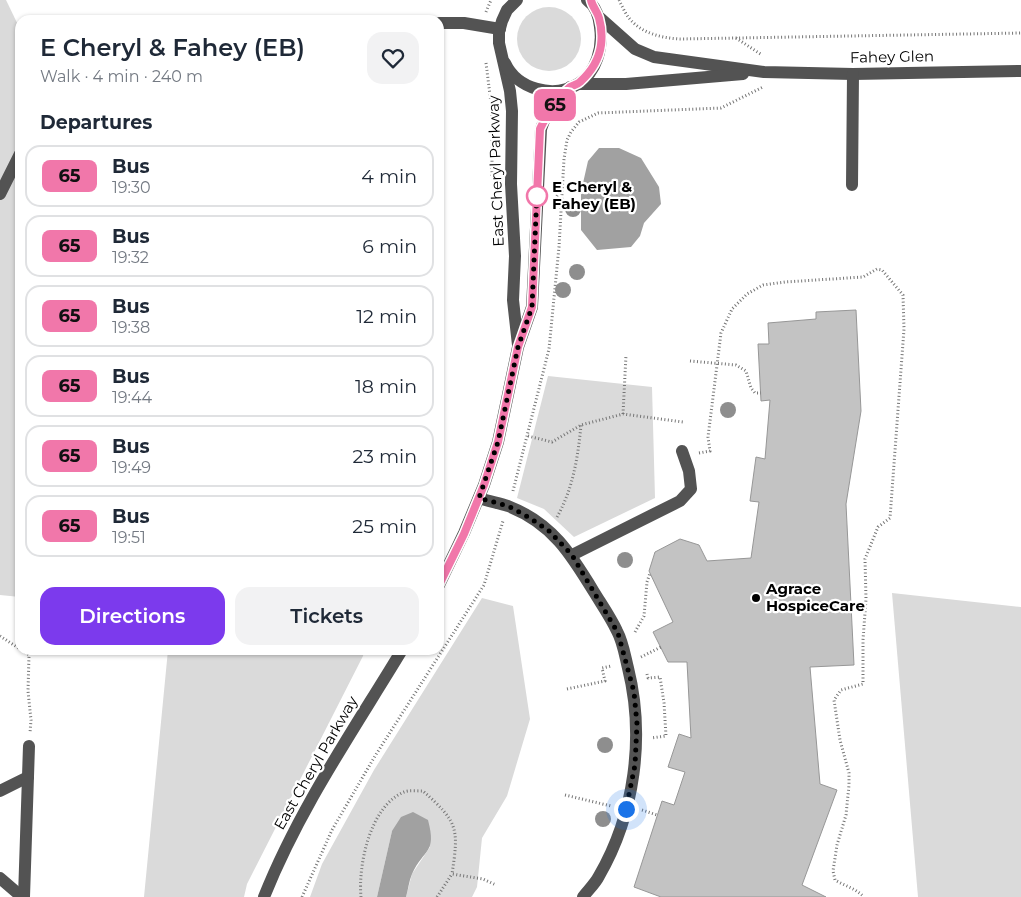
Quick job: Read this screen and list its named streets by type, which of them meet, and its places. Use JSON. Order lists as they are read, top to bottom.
{
  "streets": {
    "street": ["Fahey Glen", "East Cheryl Parkway"]
  },
  "crossings": [
    ["Fahey Glen", "East Cheryl Parkway"]
  ],
  "places": ["E Cheryl & Fahey (EB)", "Agrace HospiceCare"],
  "lines": ["bus line 65"],
  "page": {
    "on_map": "65",
    "heading": [
      ["E Cheryl & Fahey (EB)", "Walk · 4 min · 240 m"],
      "Departures"
    ],
    "list": [
      {
        "mark": "65",
        "name": "Bus",
        "note": "19:30",
        "value": "4 min"
      },
      {
        "mark": "65",
        "name": "Bus",
        "note": "19:32",
        "value": "6 min"
      },
      {
        "mark": "65",
        "name": "Bus",
        "note": "19:38",
        "value": "12 min"
      },
      {
        "mark": "65",
        "name": "Bus",
        "note": "19:44",
        "value": "18 min"
      },
      {
        "mark": "65",
        "name": "Bus",
        "note": "19:49",
        "value": "23 min"
      },
      {
        "mark": "65",
        "name": "Bus",
        "note": "19:51",
        "value": "25 min"
      }
    ],
    "buttons": ["Directions", "Tickets"]
  }
}
